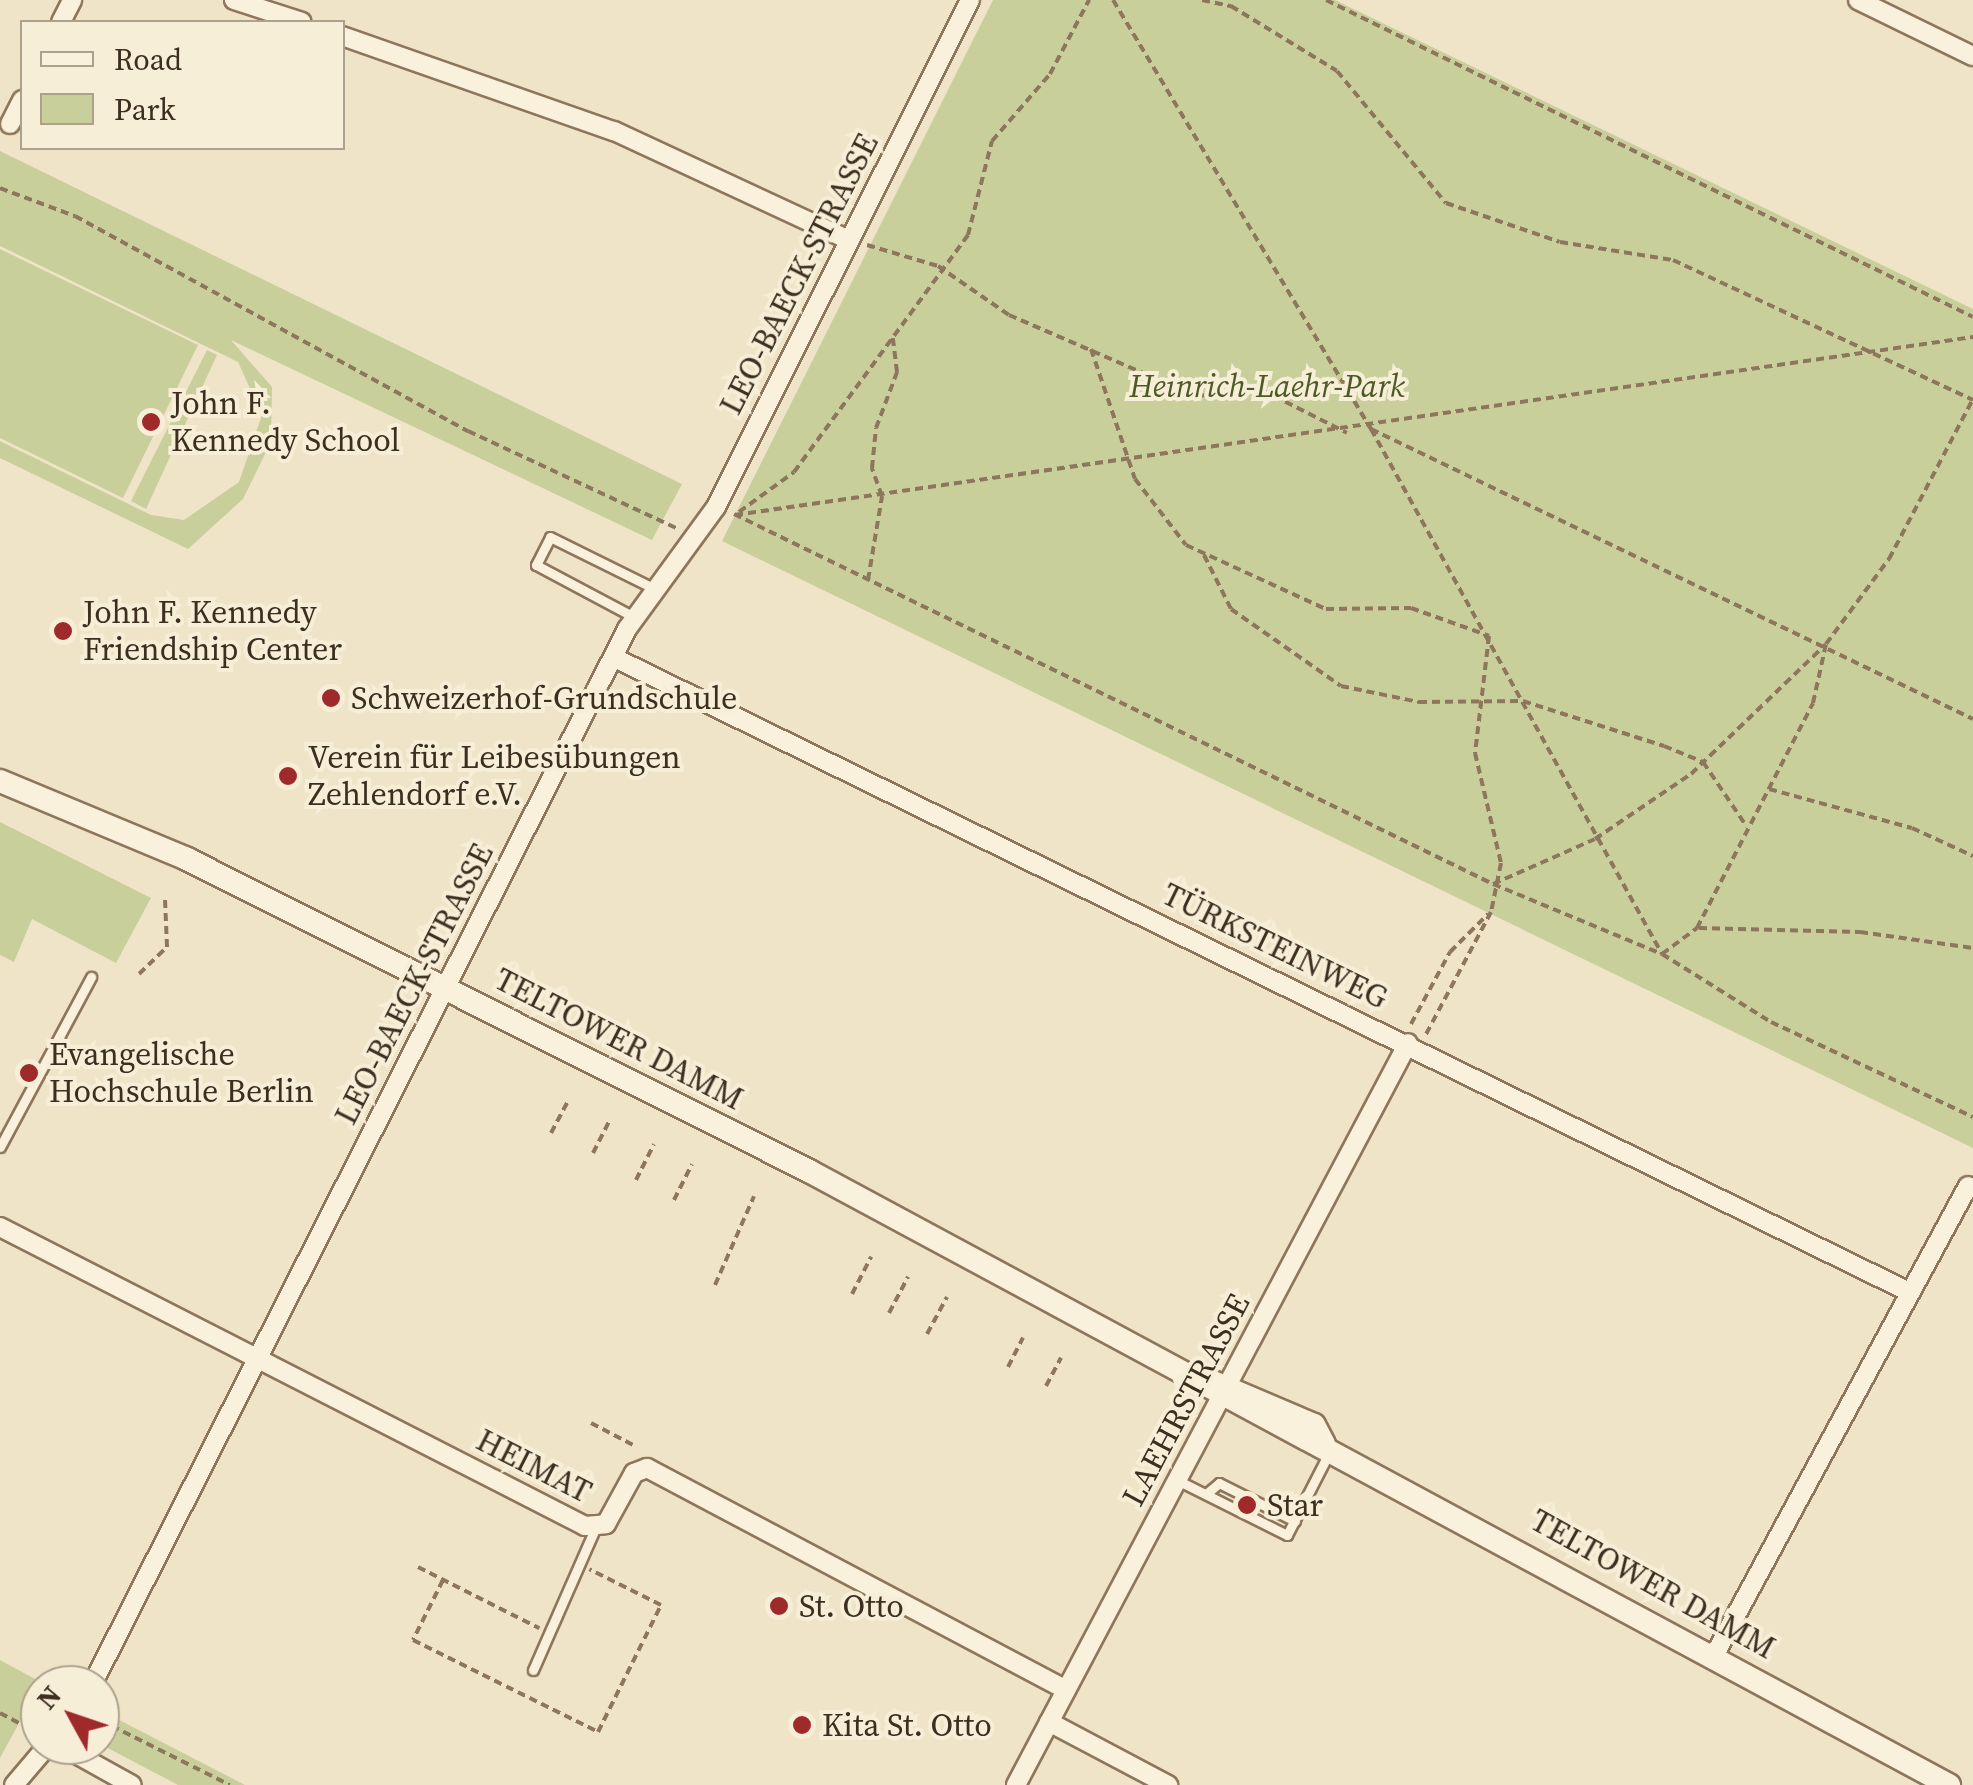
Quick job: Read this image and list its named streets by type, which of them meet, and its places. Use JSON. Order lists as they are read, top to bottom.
{
  "streets": {
    "main road": ["TELTOWER DAMM"],
    "street": [
      "LEO-BAECK-STRASSE",
      "TÜRKSTEINWEG",
      "LAEHRSTRASSE",
      "HEIMAT"
    ]
  },
  "crossings": [
    ["LEO-BAECK-STRASSE", "TÜRKSTEINWEG"],
    ["LEO-BAECK-STRASSE", "TELTOWER DAMM"],
    ["LEO-BAECK-STRASSE", "HEIMAT"],
    ["TÜRKSTEINWEG", "LAEHRSTRASSE"],
    ["TELTOWER DAMM", "LAEHRSTRASSE"],
    ["LAEHRSTRASSE", "HEIMAT"]
  ],
  "parks": ["Heinrich-Laehr-Park"],
  "places": [
    "John F. Kennedy School",
    "John F. Kennedy Friendship Center",
    "Schweizerhof-Grundschule",
    "Verein für Leibesübungen Zehlendorf e.V.",
    "Evangelische Hochschule Berlin",
    "Star",
    "St. Otto",
    "Kita St. Otto"
  ],
  "legend": ["Road", "Park"],
  "north": "top left"
}
